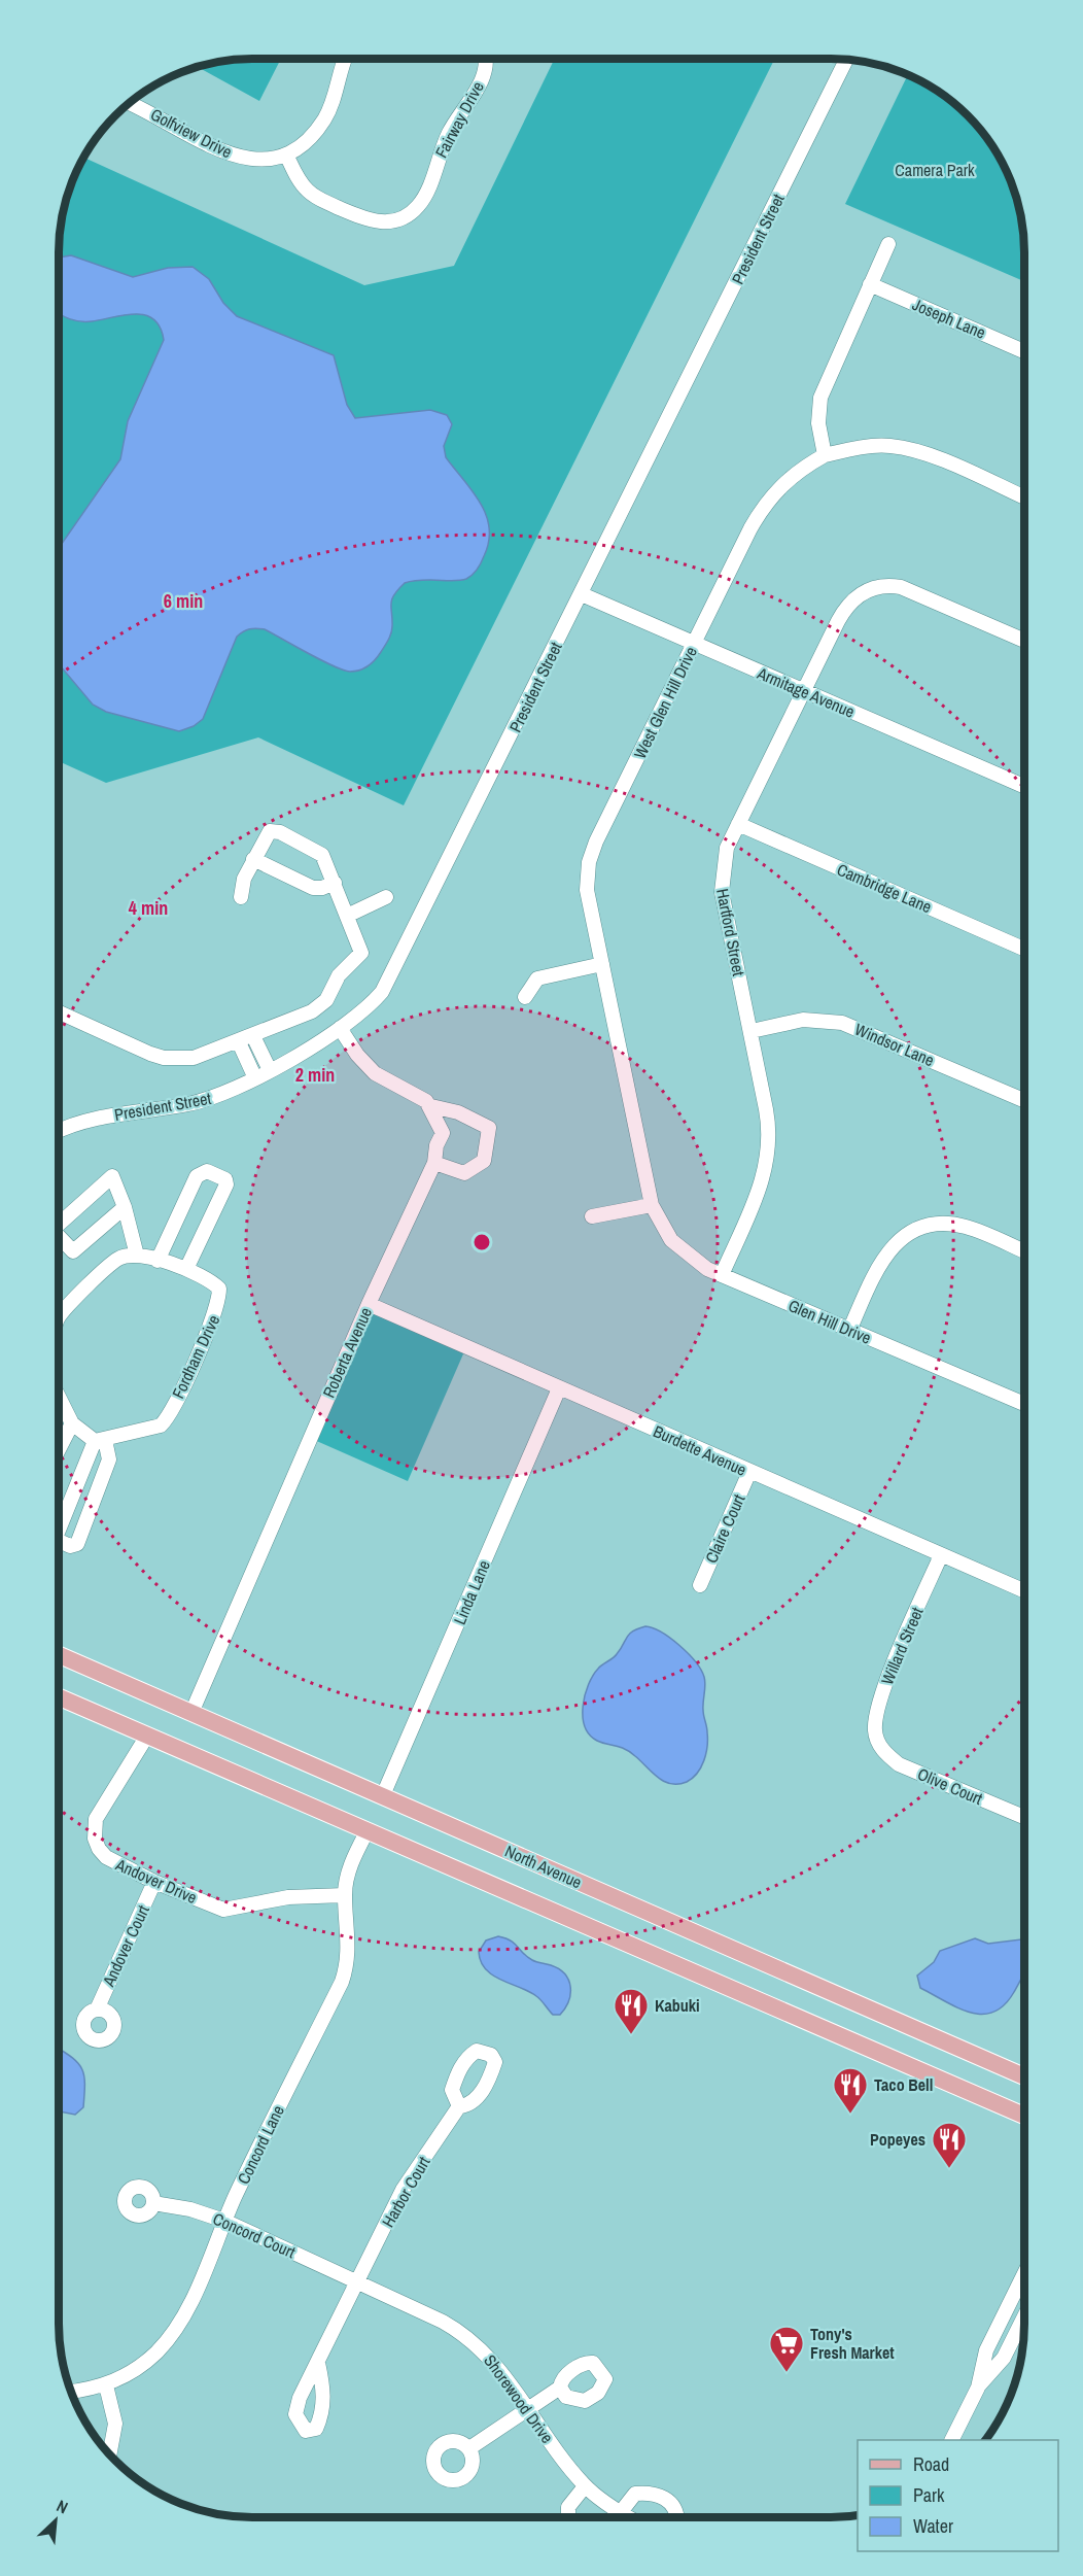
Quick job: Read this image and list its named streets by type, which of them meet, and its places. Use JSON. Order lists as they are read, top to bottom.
{
  "streets": {
    "main road": ["North Avenue"],
    "street": [
      "Fairway Drive",
      "Golfview Drive",
      "President Street",
      "Joseph Lane",
      "Armitage Avenue",
      "West Glen Hill Drive",
      "Cambridge Lane",
      "Hartford Street",
      "Windsor Lane",
      "Glen Hill Drive",
      "Roberta Avenue",
      "Fordham Drive",
      "Burdette Avenue",
      "Claire Court",
      "Linda Lane",
      "Willard Street",
      "Olive Court",
      "Andover Drive",
      "Andover Court",
      "Concord Lane",
      "Harbor Court",
      "Concord Court",
      "Shorewood Drive"
    ]
  },
  "crossings": [
    ["Fairway Drive", "Golfview Drive"],
    ["President Street", "Armitage Avenue"],
    ["Armitage Avenue", "West Glen Hill Drive"],
    ["Armitage Avenue", "Hartford Street"],
    ["West Glen Hill Drive", "Glen Hill Drive"],
    ["Cambridge Lane", "Hartford Street"],
    ["Hartford Street", "Windsor Lane"],
    ["Hartford Street", "Glen Hill Drive"],
    ["Roberta Avenue", "Burdette Avenue"],
    ["Roberta Avenue", "North Avenue"],
    ["Burdette Avenue", "Claire Court"],
    ["Burdette Avenue", "Linda Lane"],
    ["Burdette Avenue", "Willard Street"],
    ["Linda Lane", "North Avenue"],
    ["Willard Street", "Olive Court"],
    ["Andover Drive", "Andover Court"],
    ["Andover Drive", "Concord Lane"],
    ["Concord Lane", "Concord Court"],
    ["Harbor Court", "Concord Court"],
    ["Harbor Court", "Shorewood Drive"],
    ["Concord Court", "Shorewood Drive"]
  ],
  "parks": ["Camera Park"],
  "places": {
    "restaurant": ["Kabuki", "Taco Bell", "Popeyes"],
    "supermarket": ["Tony's Fresh Market"]
  },
  "legend": ["Road", "Park", "Water"],
  "north": "top right",
  "rings": ["6 min", "4 min", "2 min"]
}
